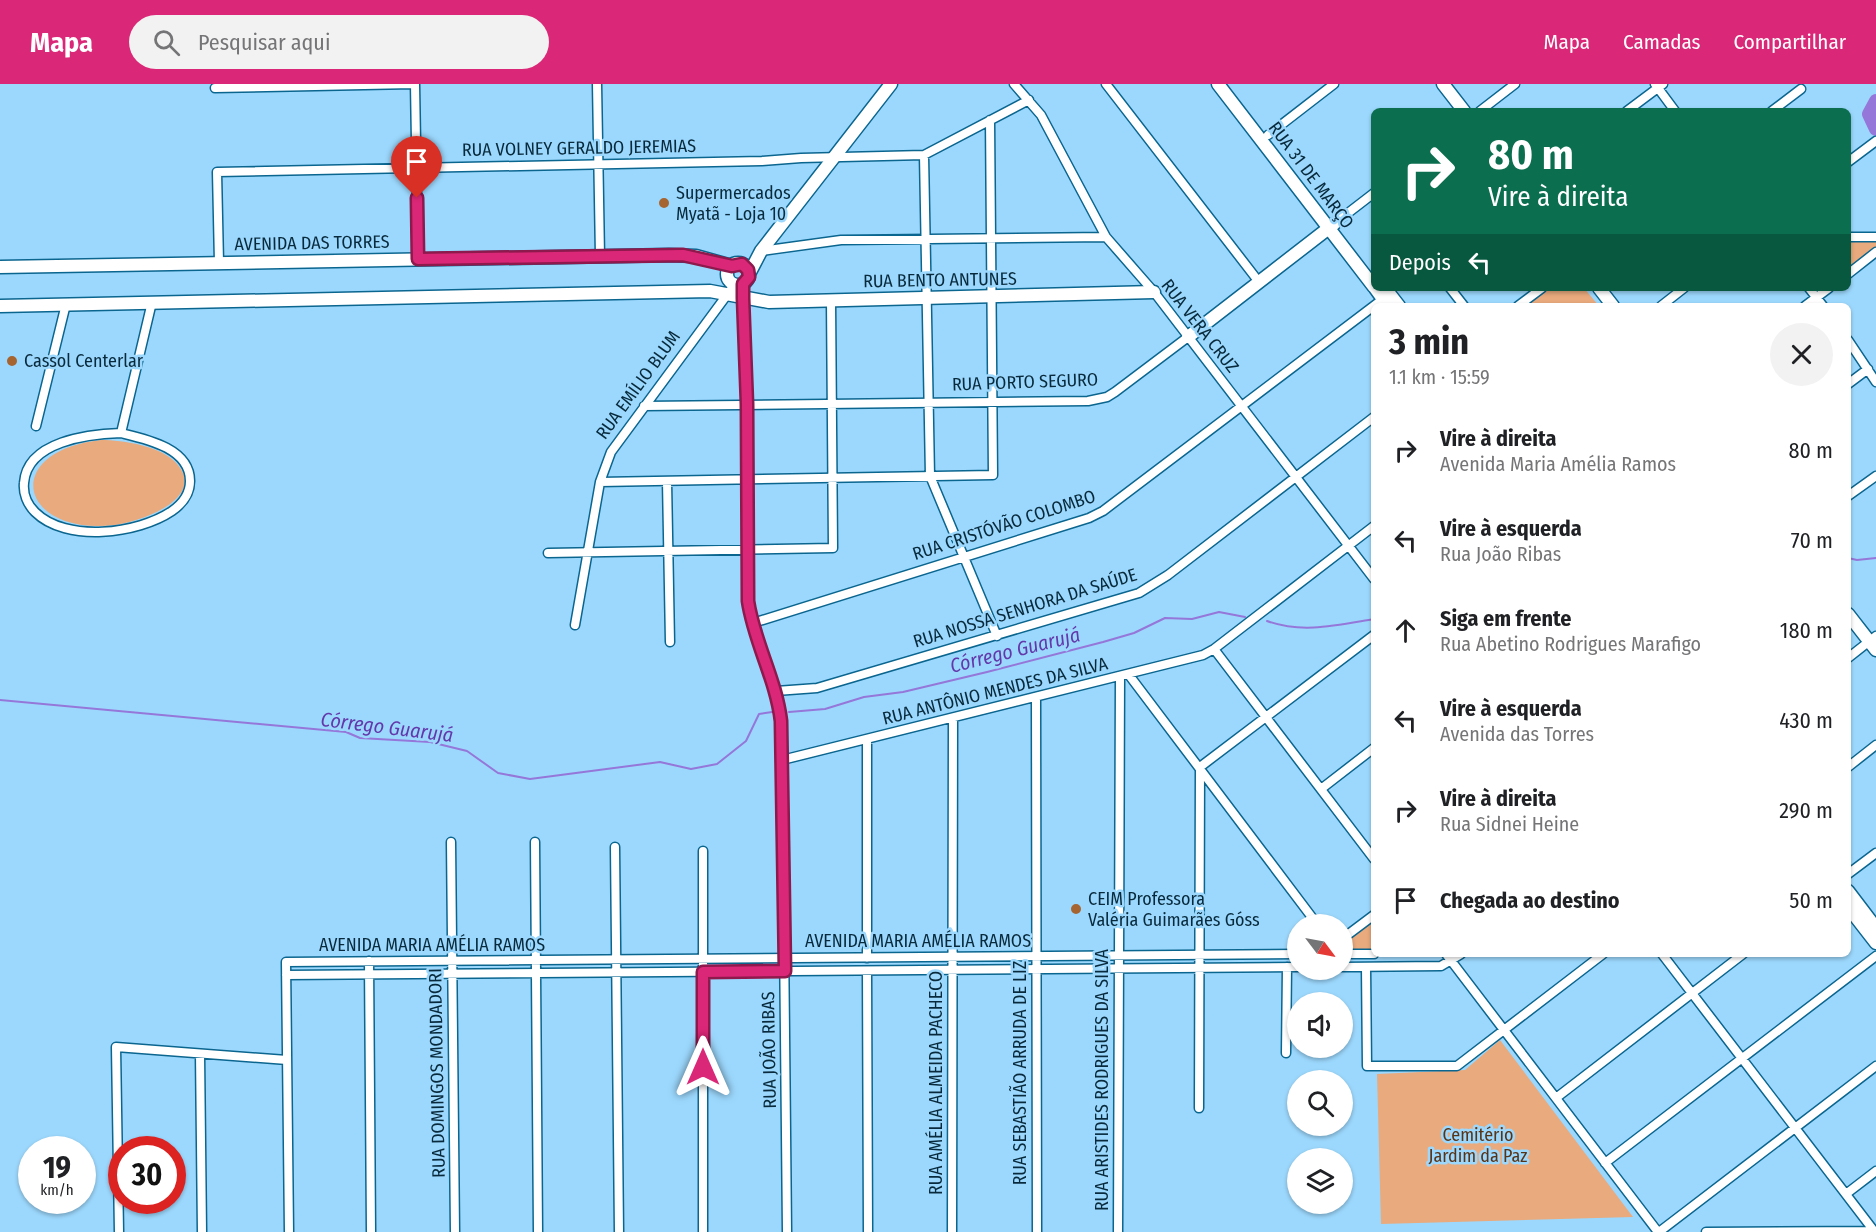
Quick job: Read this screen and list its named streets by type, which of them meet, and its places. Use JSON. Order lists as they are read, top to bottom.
{
  "streets": {
    "main road": [
      "RUA 31 DE MARÇO",
      "AVENIDA DAS TORRES",
      "RUA BENTO ANTUNES",
      "RUA PORTO SEGURO",
      "RUA EMÍLIO BLUM"
    ],
    "street": [
      "RUA VOLNEY GERALDO JEREMIAS",
      "RUA VERA CRUZ",
      "RUA CRISTÓVÃO COLOMBO",
      "RUA NOSSA SENHORA DA SAÚDE",
      "RUA ANTÔNIO MENDES DA SILVA",
      "AVENIDA MARIA AMÉLIA RAMOS",
      "RUA JOÃO RIBAS",
      "RUA DOMINGOS MONDADORI",
      "RUA SEBASTIÃO ARRUDA DE LIZ",
      "RUA ARISTIDES RODRIGUES DA SILVA",
      "RUA AMÉLIA ALMEIDA PACHECO"
    ]
  },
  "crossings": [
    ["RUA VOLNEY GERALDO JEREMIAS", "AVENIDA DAS TORRES"],
    ["RUA VOLNEY GERALDO JEREMIAS", "RUA EMÍLIO BLUM"],
    ["RUA 31 DE MARÇO", "RUA PORTO SEGURO"],
    ["AVENIDA DAS TORRES", "RUA BENTO ANTUNES"],
    ["AVENIDA DAS TORRES", "RUA EMÍLIO BLUM"],
    ["RUA BENTO ANTUNES", "RUA VERA CRUZ"],
    ["RUA BENTO ANTUNES", "RUA EMÍLIO BLUM"],
    ["RUA BENTO ANTUNES", "RUA JOÃO RIBAS"],
    ["RUA VERA CRUZ", "RUA PORTO SEGURO"],
    ["RUA VERA CRUZ", "RUA CRISTÓVÃO COLOMBO"],
    ["RUA VERA CRUZ", "RUA NOSSA SENHORA DA SAÚDE"],
    ["RUA VERA CRUZ", "RUA ANTÔNIO MENDES DA SILVA"],
    ["RUA PORTO SEGURO", "RUA EMÍLIO BLUM"],
    ["RUA PORTO SEGURO", "RUA JOÃO RIBAS"],
    ["RUA CRISTÓVÃO COLOMBO", "RUA JOÃO RIBAS"],
    ["RUA NOSSA SENHORA DA SAÚDE", "RUA JOÃO RIBAS"],
    ["RUA ANTÔNIO MENDES DA SILVA", "RUA JOÃO RIBAS"],
    ["RUA ANTÔNIO MENDES DA SILVA", "RUA SEBASTIÃO ARRUDA DE LIZ"],
    ["RUA ANTÔNIO MENDES DA SILVA", "RUA ARISTIDES RODRIGUES DA SILVA"],
    ["RUA ANTÔNIO MENDES DA SILVA", "RUA AMÉLIA ALMEIDA PACHECO"],
    ["AVENIDA MARIA AMÉLIA RAMOS", "RUA JOÃO RIBAS"],
    ["AVENIDA MARIA AMÉLIA RAMOS", "RUA DOMINGOS MONDADORI"],
    ["AVENIDA MARIA AMÉLIA RAMOS", "RUA SEBASTIÃO ARRUDA DE LIZ"],
    ["AVENIDA MARIA AMÉLIA RAMOS", "RUA ARISTIDES RODRIGUES DA SILVA"],
    ["AVENIDA MARIA AMÉLIA RAMOS", "RUA AMÉLIA ALMEIDA PACHECO"]
  ],
  "water": ["Córrego Guarujá"],
  "parks": ["Cemitério Jardim da Paz"],
  "places": ["Supermercados Myatã - Loja 10", "Cassol Centerlar", "CEIM Professora Valéria Guimarães Góss"],
  "north": "bottom right",
  "page": {
    "header": "Mapa",
    "search": "Pesquisar aqui",
    "nav": ["Mapa", "Camadas", "Compartilhar"],
    "turn": ["80 m", "Vire à direita"],
    "then": "Depois",
    "heading": ["3 min", "1.1 km · 15:59"],
    "list": [
      {
        "name": "Vire à direita",
        "note": "Avenida Maria Amélia Ramos",
        "value": "80 m"
      },
      {
        "name": "Vire à esquerda",
        "note": "Rua João Ribas",
        "value": "70 m"
      },
      {
        "name": "Siga em frente",
        "note": "Rua Abetino Rodrigues Marafigo",
        "value": "180 m"
      },
      {
        "name": "Vire à esquerda",
        "note": "Avenida das Torres",
        "value": "430 m"
      },
      {
        "name": "Vire à direita",
        "note": "Rua Sidnei Heine",
        "value": "290 m"
      },
      {
        "name": "Chegada ao destino",
        "value": "50 m"
      }
    ],
    "speed": "19 km/h",
    "limit": "30"
  }
}
